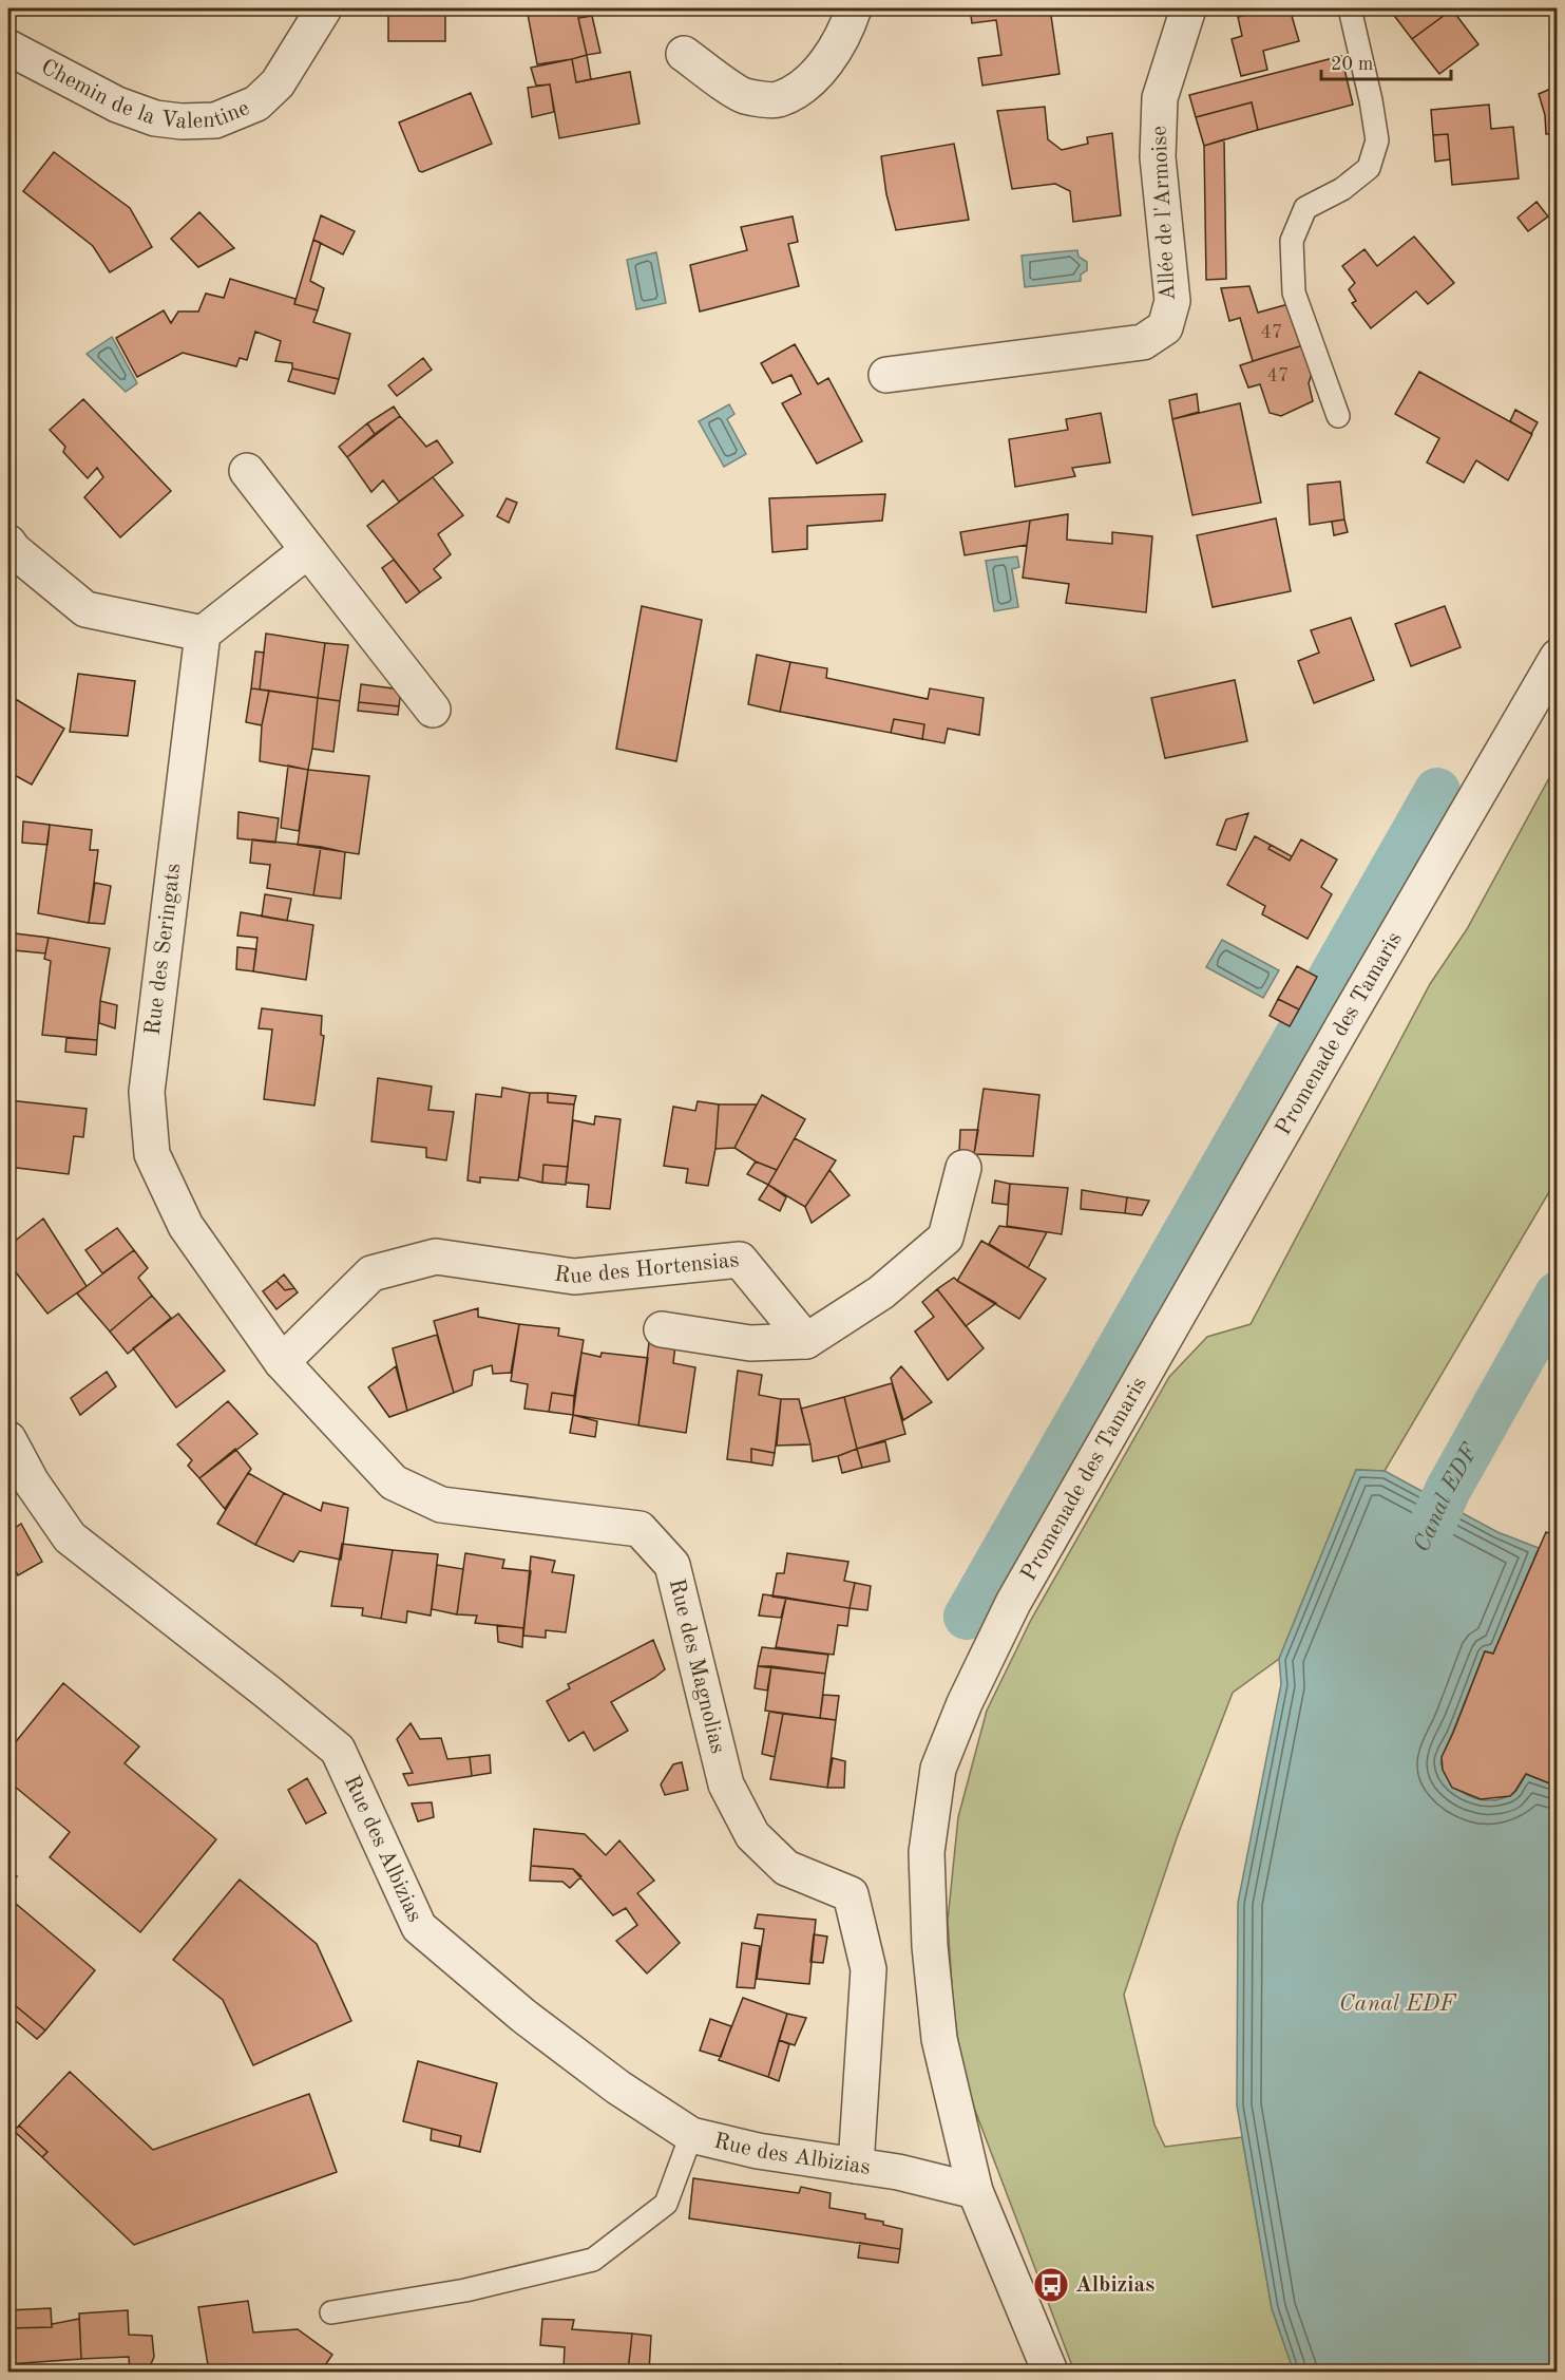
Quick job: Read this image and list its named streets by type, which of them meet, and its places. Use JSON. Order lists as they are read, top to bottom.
{
  "streets": {
    "street": [
      "Chemin de la Valentine",
      "Allée de l'Armoise",
      "Rue des Seringats",
      "Promenade des Tamaris",
      "Rue des Hortensias",
      "Rue des Magnolias",
      "Rue des Albizias"
    ]
  },
  "crossings": [
    ["Rue des Seringats", "Rue des Hortensias"],
    ["Rue des Seringats", "Rue des Magnolias"],
    ["Promenade des Tamaris", "Rue des Albizias"],
    ["Rue des Hortensias", "Rue des Magnolias"],
    ["Rue des Magnolias", "Rue des Albizias"]
  ],
  "water": ["Canal EDF"],
  "places": {
    "bus stop": ["Albizias"]
  },
  "house_numbers": ["47", "47"],
  "scale_bar": "20 m"
}
